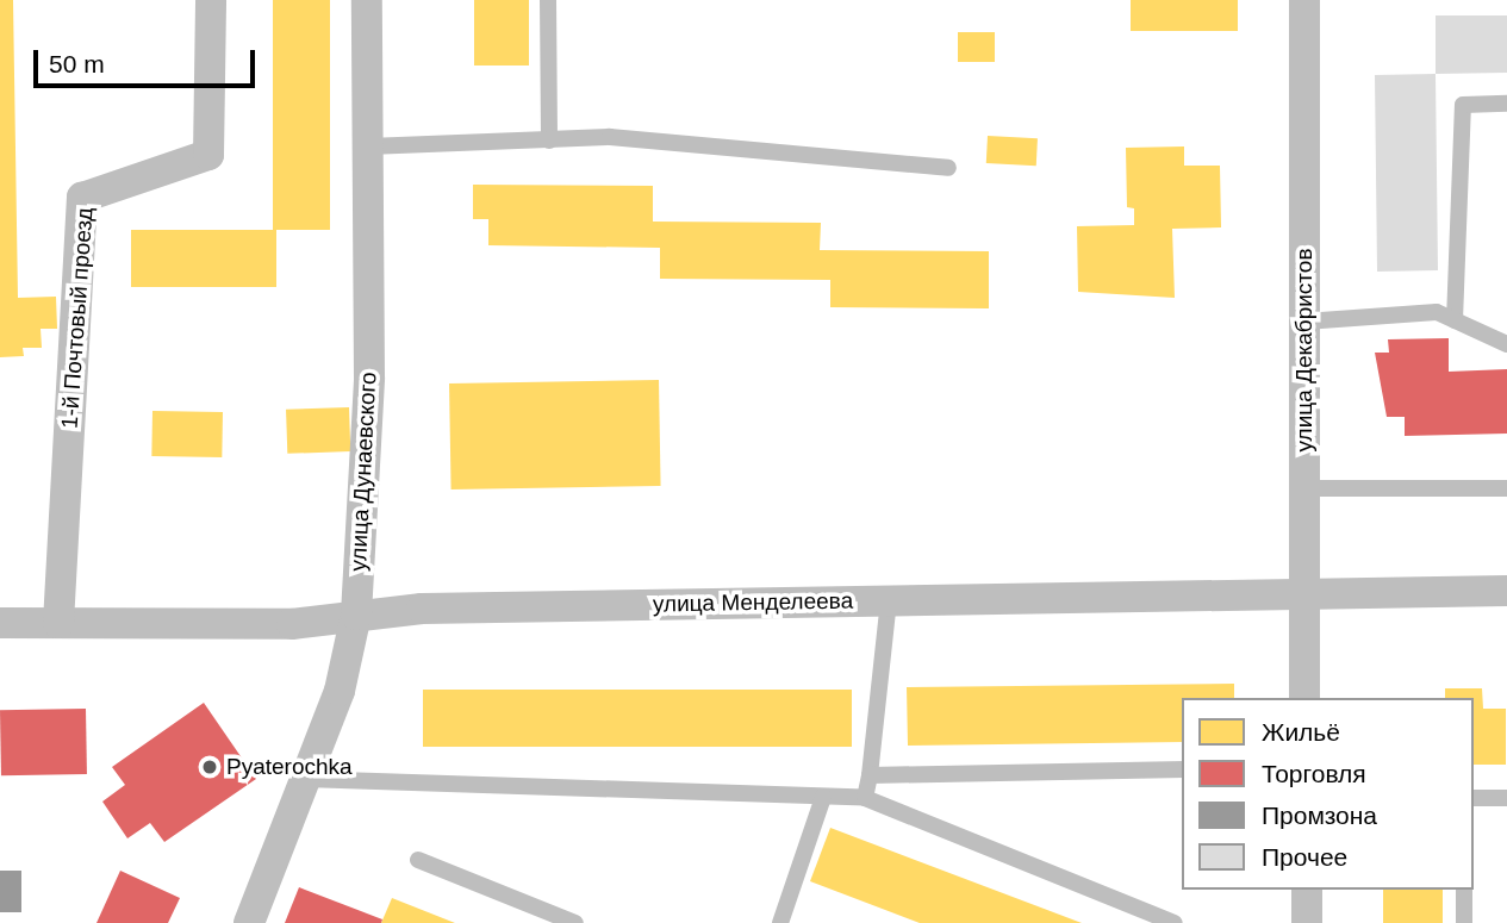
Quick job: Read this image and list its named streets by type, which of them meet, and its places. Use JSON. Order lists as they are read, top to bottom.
{
  "streets": {
    "street": [
      "1-й Почтовый проезд",
      "улица Декабристов",
      "улица Дунаевского",
      "улица Менделеева"
    ]
  },
  "crossings": [
    ["1-й Почтовый проезд", "улица Менделеева"],
    ["улица Декабристов", "улица Менделеева"],
    ["улица Дунаевского", "улица Менделеева"]
  ],
  "places": ["Pyaterochka"],
  "legend": [
    "Жильё",
    "Торговля",
    "Промзона",
    "Прочее"
  ],
  "scale_bar": "50 m"
}
